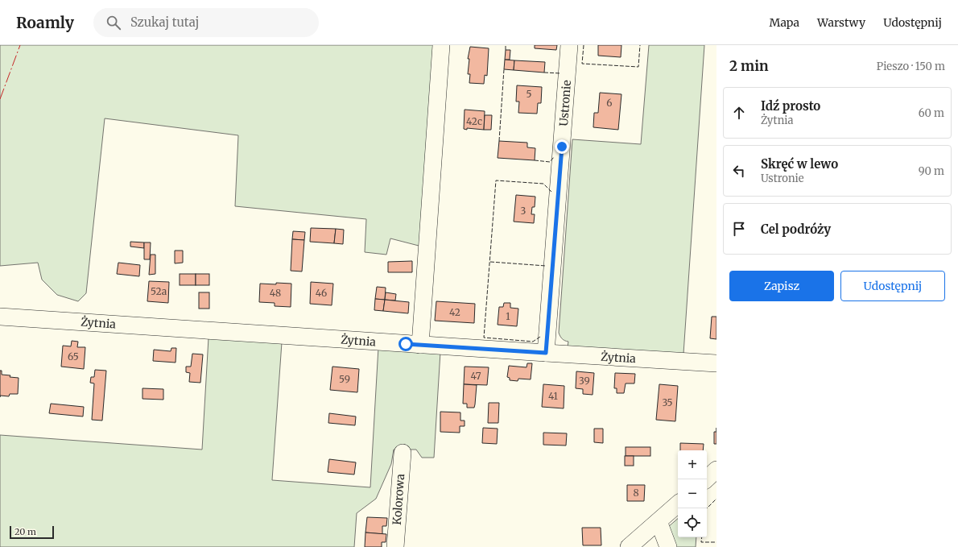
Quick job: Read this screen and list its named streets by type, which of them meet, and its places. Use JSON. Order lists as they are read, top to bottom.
{
  "streets": {
    "street": ["Ustronie", "Żytnia", "Kolorowa"]
  },
  "crossings": [
    ["Ustronie", "Żytnia"]
  ],
  "house_numbers": [
    "5",
    "6",
    "42c",
    "3",
    "52a",
    "48",
    "46",
    "42",
    "1",
    "65",
    "47",
    "59",
    "39",
    "41",
    "35",
    "8"
  ],
  "scale_bar": "20 m",
  "page": {
    "header": "Roamly",
    "search": "Szukaj tutaj",
    "nav": ["Mapa", "Warstwy", "Udostępnij"],
    "heading": ["2 min", "Pieszo · 150 m"],
    "list": [
      ["Idź prosto", "Żytnia", "60 m"],
      ["Skręć w lewo", "Ustronie", "90 m"],
      "Cel podróży"
    ],
    "buttons": ["Zapisz", "Udostępnij"],
    "map_buttons": ["+", "−"],
    "scale": "20 m"
  }
}
